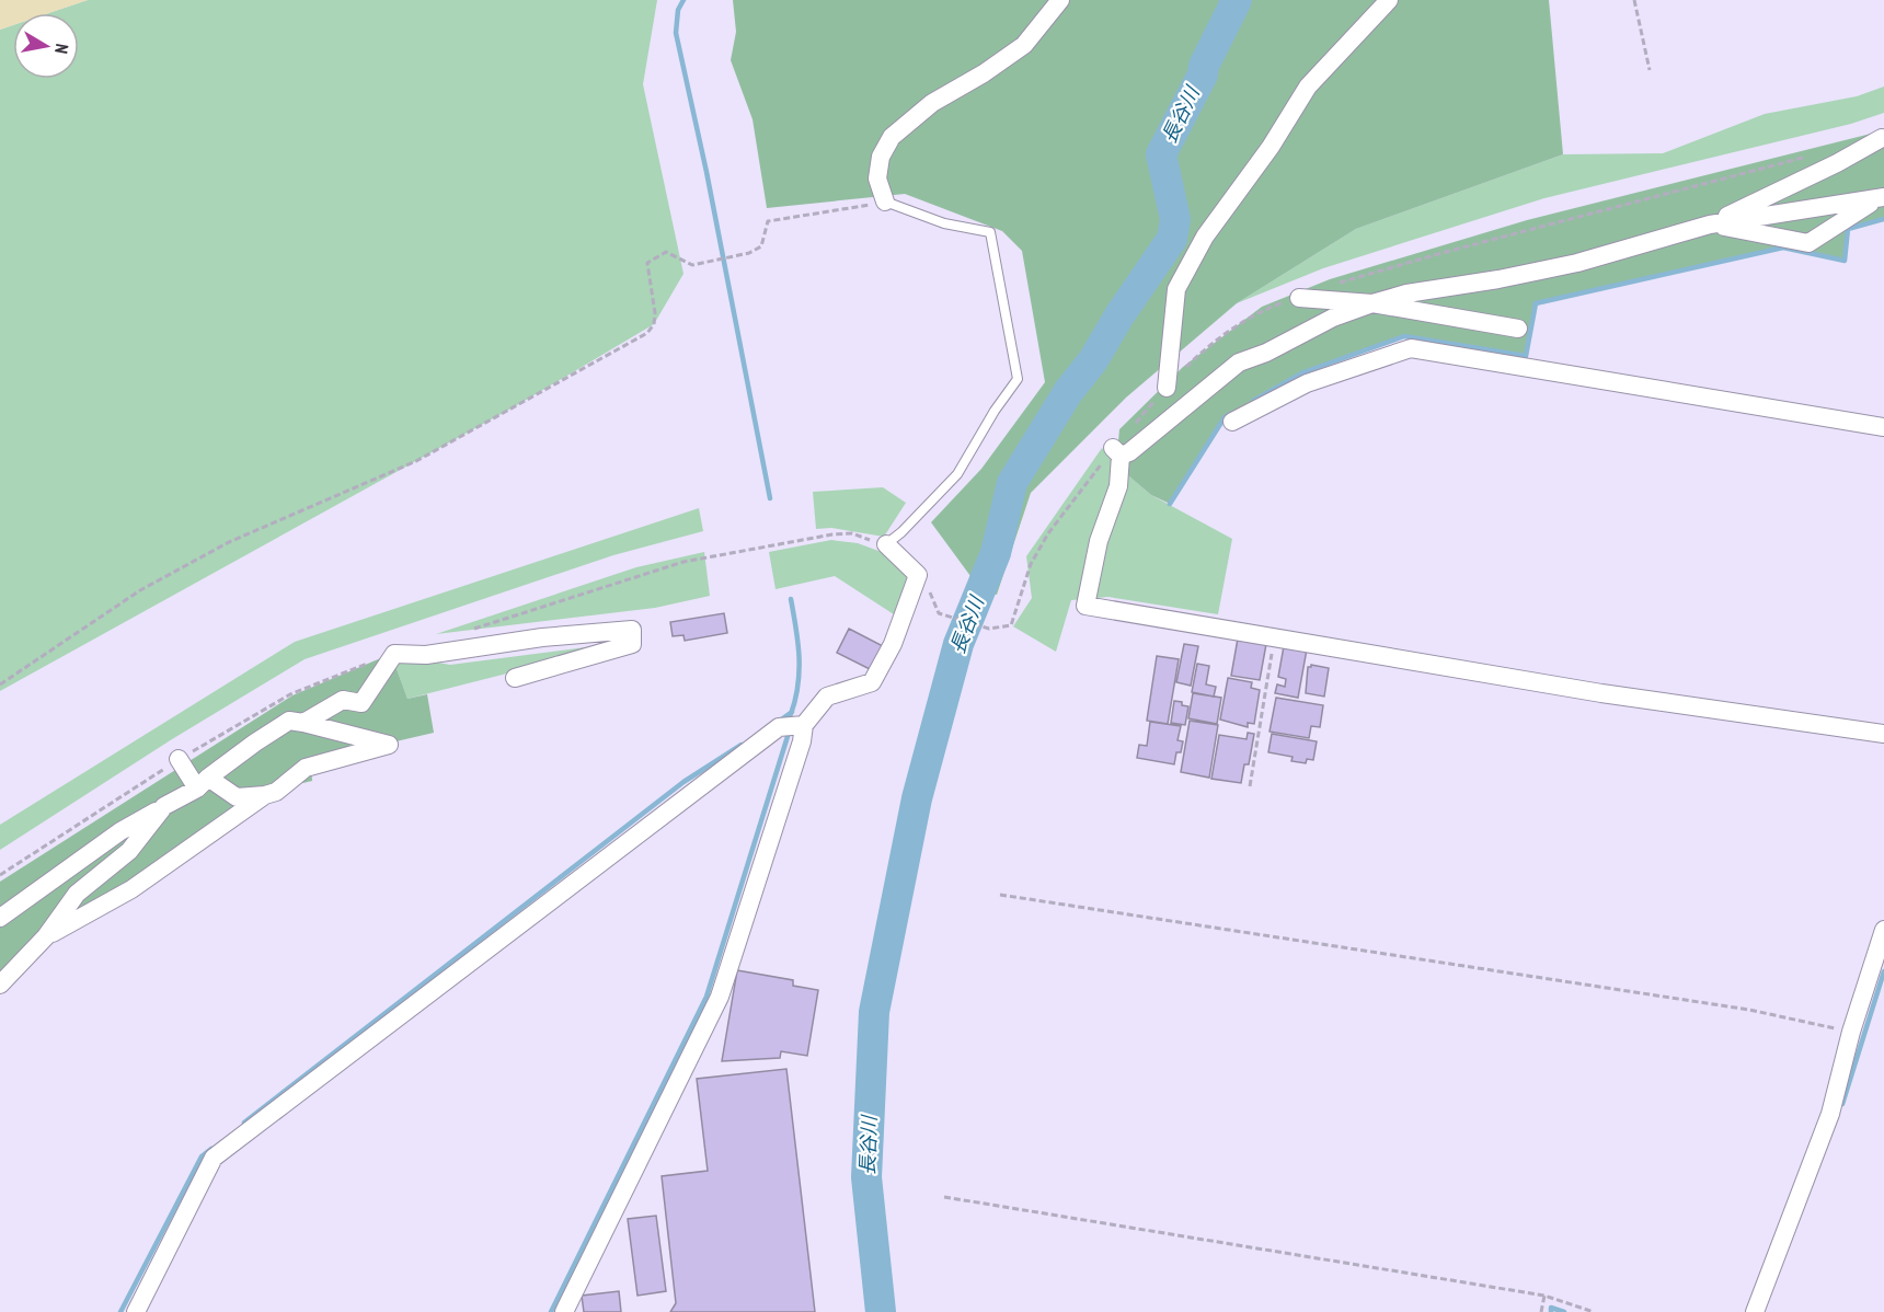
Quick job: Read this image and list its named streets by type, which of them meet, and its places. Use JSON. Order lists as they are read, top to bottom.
{
  "water": ["長谷川"],
  "north": "right"
}
